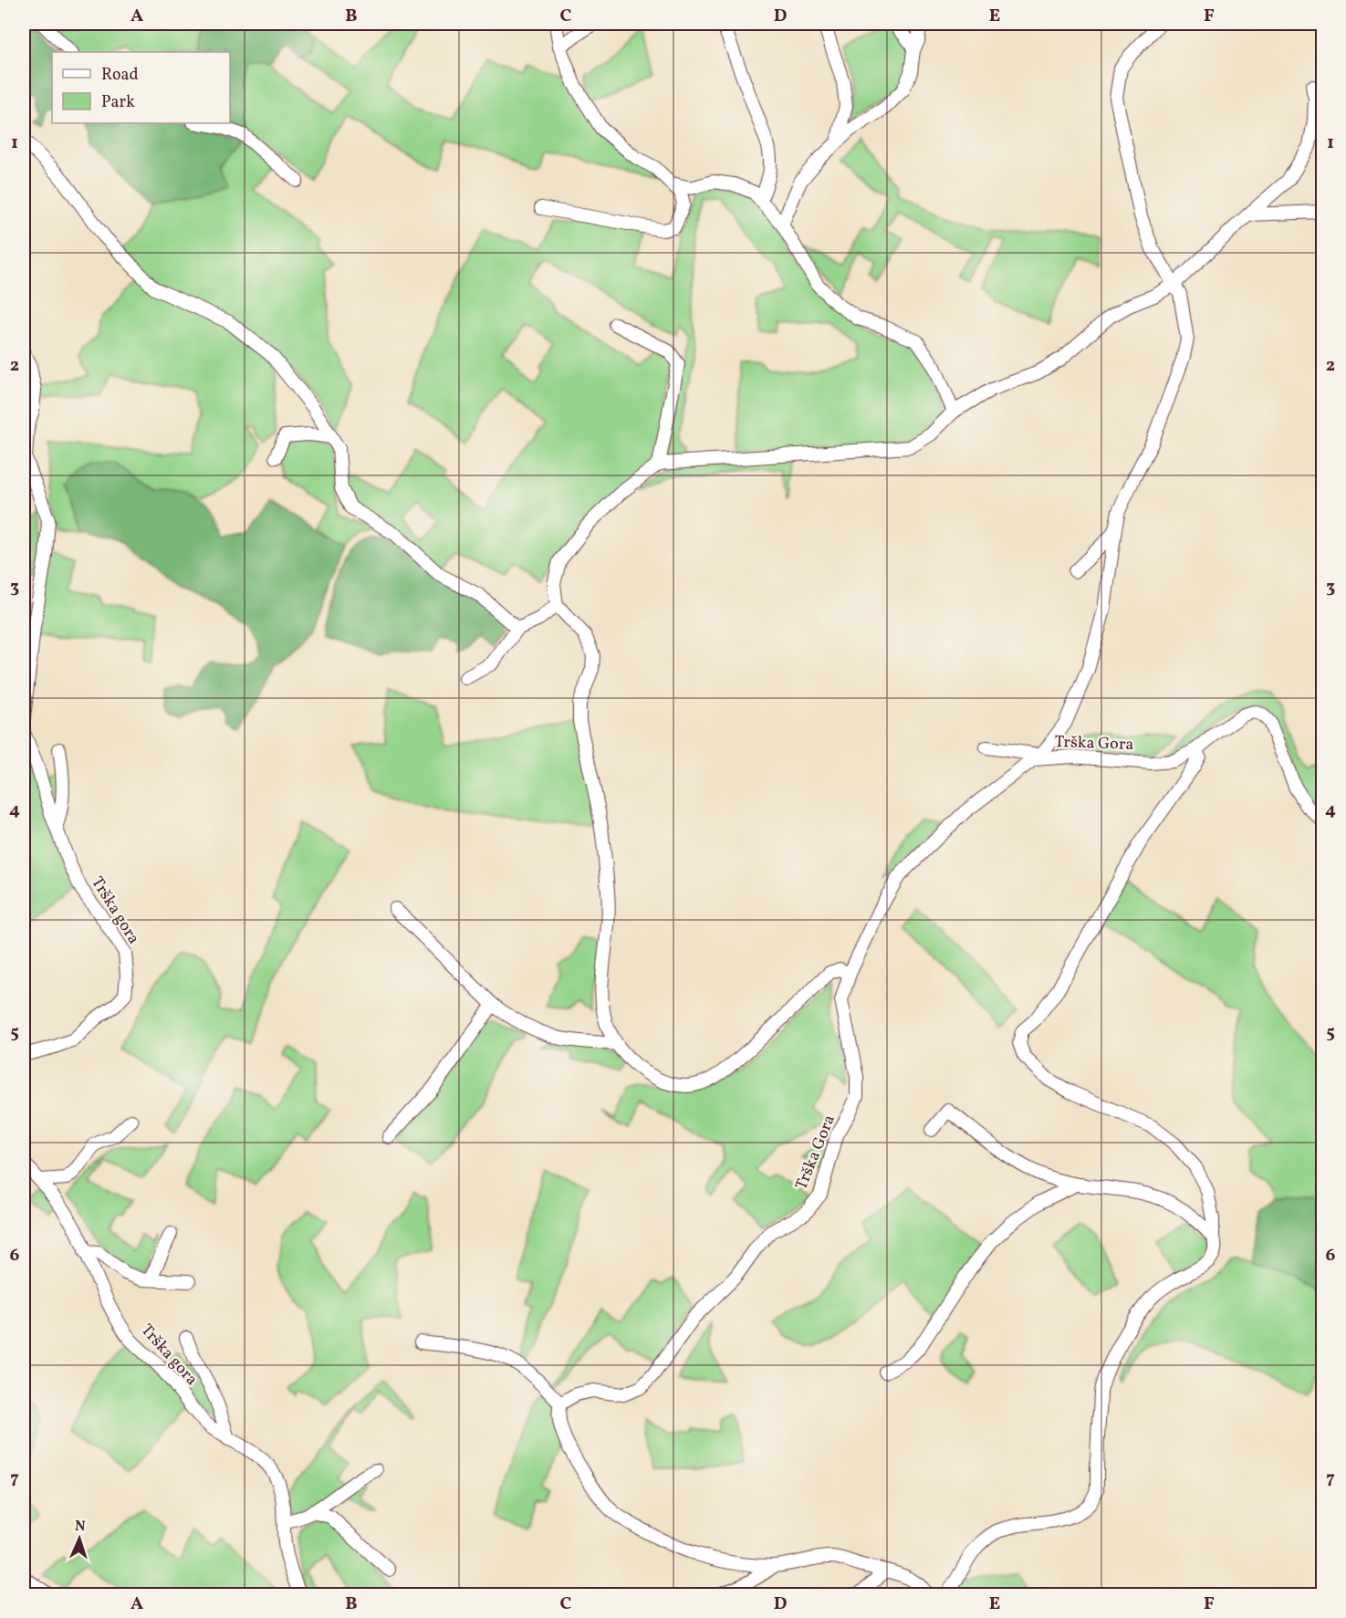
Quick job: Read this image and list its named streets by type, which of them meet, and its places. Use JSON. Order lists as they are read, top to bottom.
{
  "streets": {
    "street": ["Trška Gora", "Trška gora"]
  },
  "legend": ["Road", "Park"],
  "north": "top",
  "grid": {
    "columns": [
      "A",
      "B",
      "C",
      "D",
      "E",
      "F"
    ],
    "rows": [
      "1",
      "2",
      "3",
      "4",
      "5",
      "6",
      "7"
    ]
  }
}
